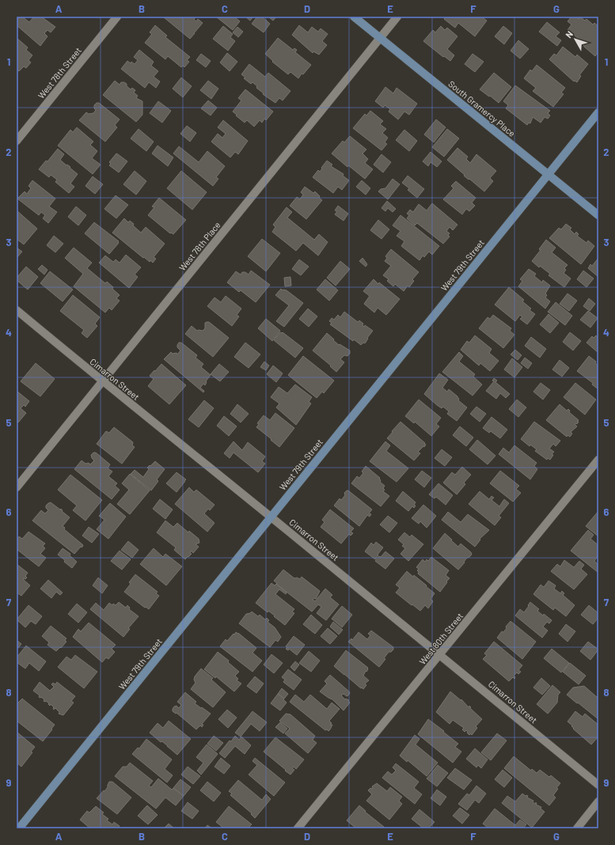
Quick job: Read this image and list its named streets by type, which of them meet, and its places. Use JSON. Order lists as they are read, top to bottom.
{
  "streets": {
    "street": [
      "West 78th Street",
      "South Gramercy Place",
      "West 78th Place",
      "West 79th Street",
      "Cimarron Street",
      "West 80th Street"
    ]
  },
  "crossings": [
    ["South Gramercy Place", "West 78th Place"],
    ["South Gramercy Place", "West 79th Street"],
    ["West 78th Place", "Cimarron Street"],
    ["West 79th Street", "Cimarron Street"],
    ["Cimarron Street", "West 80th Street"]
  ],
  "north": "top left",
  "grid": {
    "columns": [
      "A",
      "B",
      "C",
      "D",
      "E",
      "F",
      "G"
    ],
    "rows": [
      "1",
      "2",
      "3",
      "4",
      "5",
      "6",
      "7",
      "8",
      "9"
    ]
  }
}
